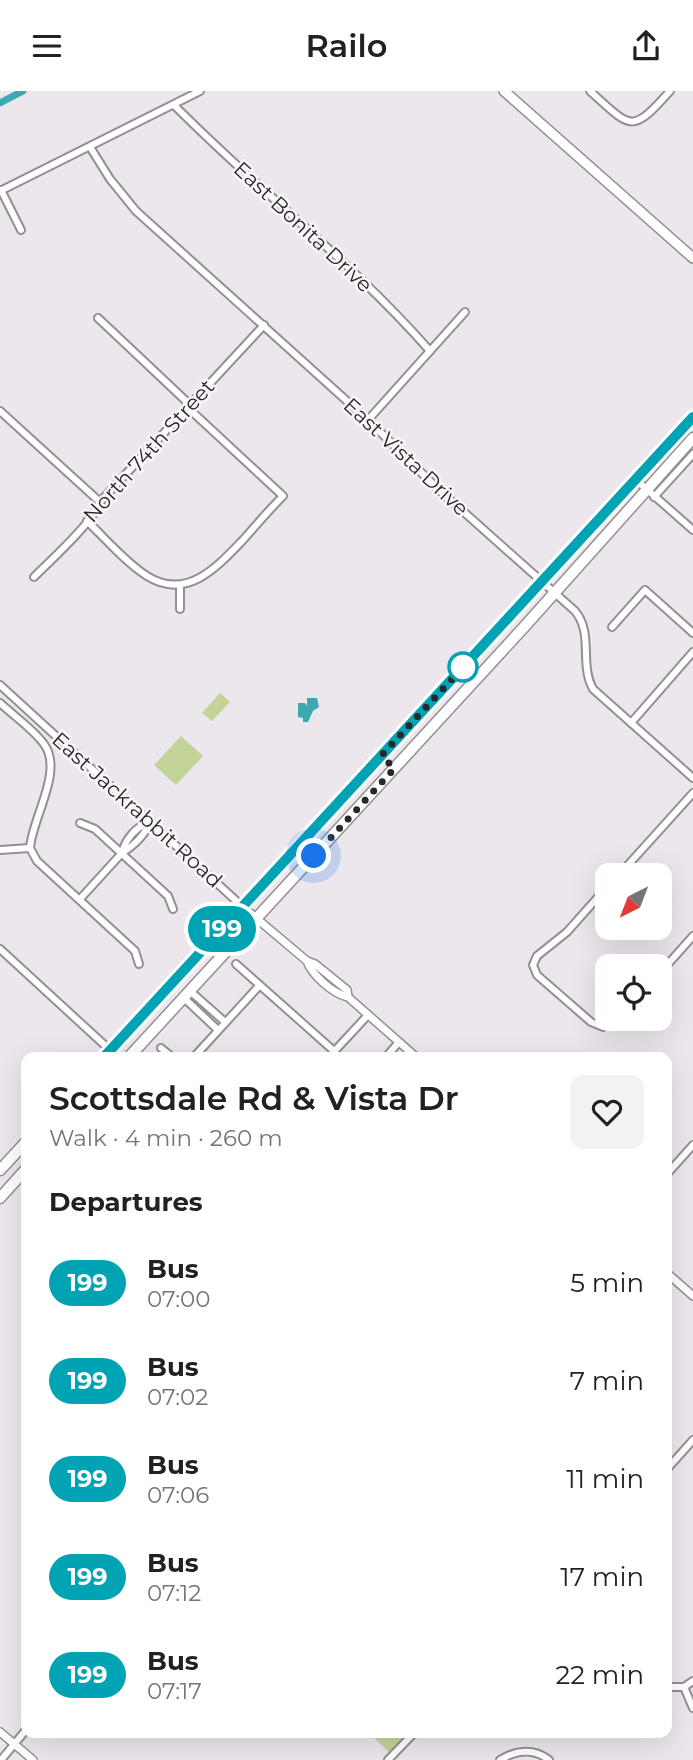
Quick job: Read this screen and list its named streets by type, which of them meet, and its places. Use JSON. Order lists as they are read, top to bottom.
{
  "streets": {
    "street": [
      "East Bonita Drive",
      "North 74th Street",
      "East Vista Drive",
      "East Jackrabbit Road"
    ]
  },
  "crossings": [
    ["North 74th Street", "East Vista Drive"]
  ],
  "lines": ["bus line 199"],
  "north": "bottom left",
  "page": {
    "header": "Railo",
    "on_map": "199",
    "heading": [
      ["Scottsdale Rd & Vista Dr", "Walk · 4 min · 260 m"],
      "Departures"
    ],
    "list": [
      {
        "mark": "199",
        "name": "Bus",
        "note": "07:00",
        "value": "5 min"
      },
      {
        "mark": "199",
        "name": "Bus",
        "note": "07:02",
        "value": "7 min"
      },
      {
        "mark": "199",
        "name": "Bus",
        "note": "07:06",
        "value": "11 min"
      },
      {
        "mark": "199",
        "name": "Bus",
        "note": "07:12",
        "value": "17 min"
      },
      {
        "mark": "199",
        "name": "Bus",
        "note": "07:17",
        "value": "22 min"
      }
    ]
  }
}
